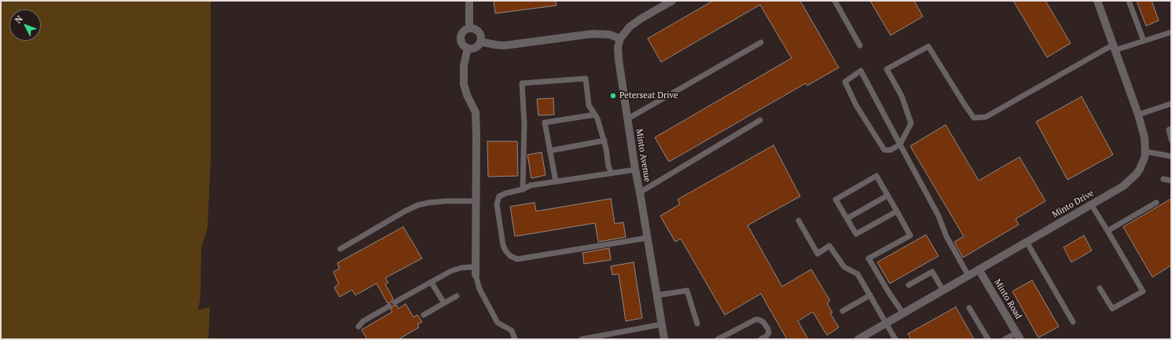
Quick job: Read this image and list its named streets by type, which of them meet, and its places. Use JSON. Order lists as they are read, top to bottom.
{
  "streets": {
    "street": ["Minto Avenue", "Minto Drive", "Minto Road"]
  },
  "crossings": [
    ["Minto Drive", "Minto Road"]
  ],
  "places": ["Peterseat Drive"],
  "north": "top left"
}
